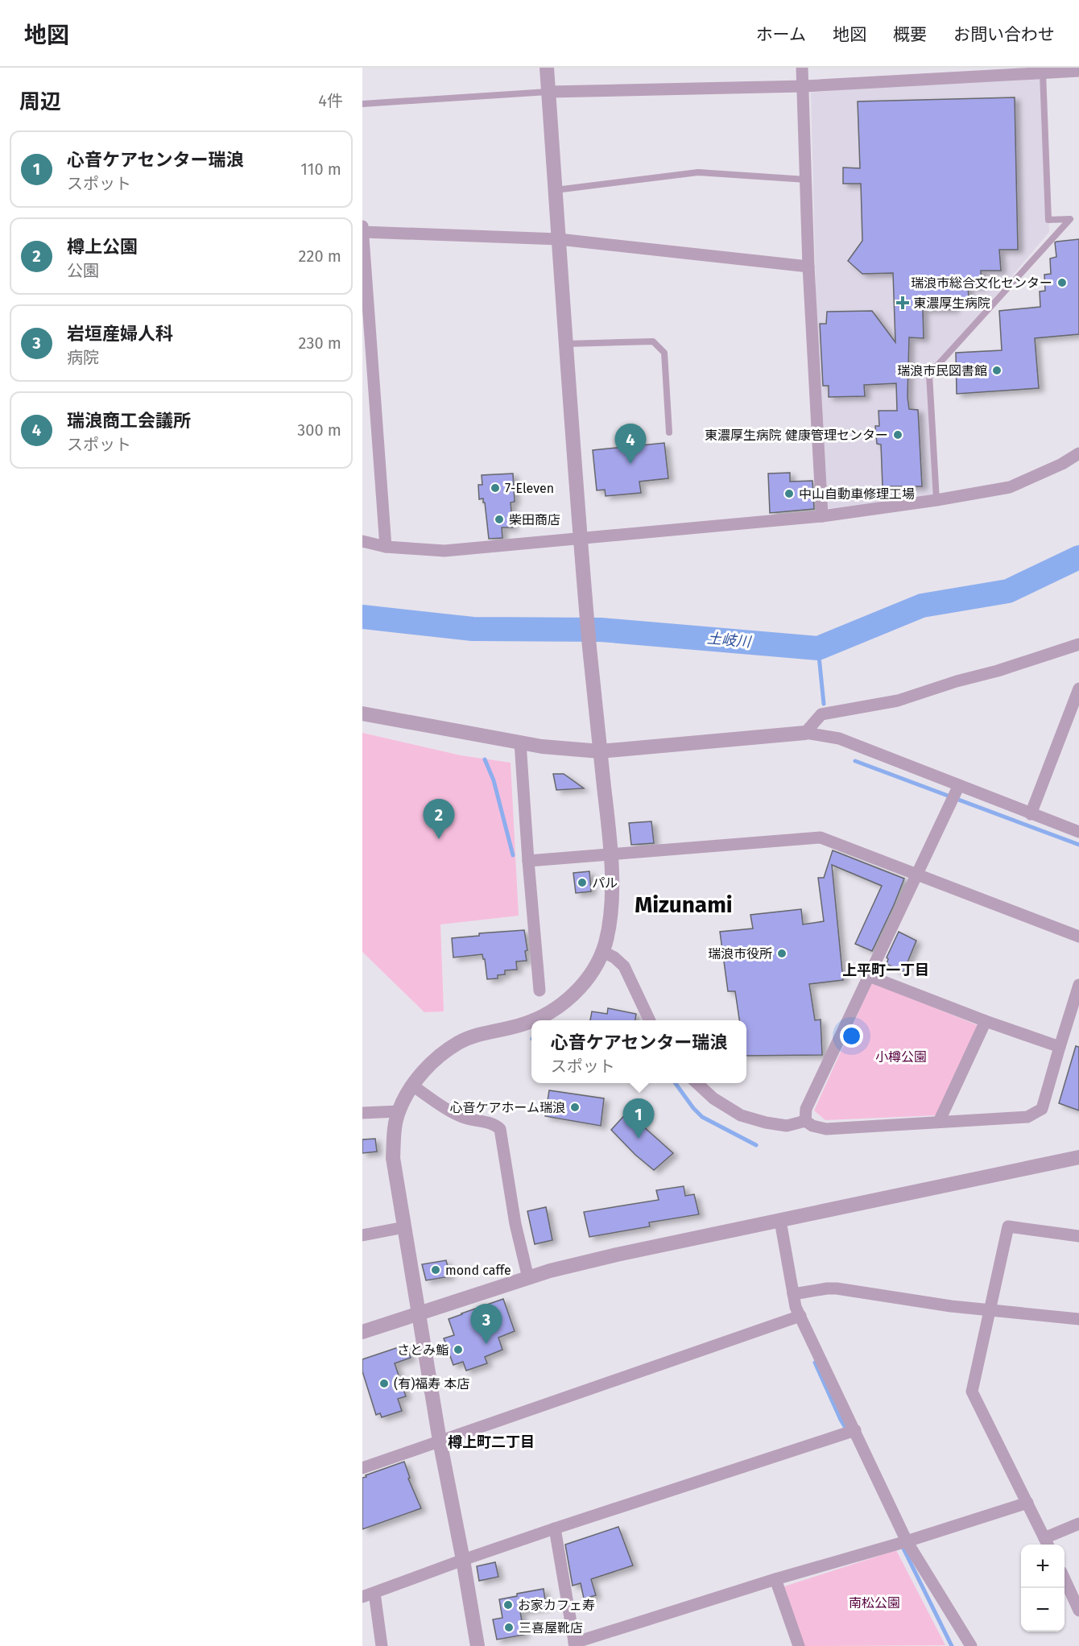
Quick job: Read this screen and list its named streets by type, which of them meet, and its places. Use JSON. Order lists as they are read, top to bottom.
{
  "districts": ["Mizunami", "上平町一丁目", "樽上町二丁目"],
  "water": ["土岐川"],
  "parks": ["小樽公園", "南松公園"],
  "places": {
    "other": [
      "瑞浪市総合文化センター",
      "瑞浪市民図書館",
      "東濃厚生病院 健康管理センター",
      "7-Eleven",
      "中山自動車修理工場",
      "柴田商店",
      "パル",
      "瑞浪市役所",
      "心音ケアホーム瑞浪",
      "mond caffe",
      "さとみ鮨",
      "(有)福寿 本店",
      "お家カフェ寿",
      "三喜屋靴店"
    ],
    "health": ["東濃厚生病院"]
  },
  "page": {
    "header": "地図",
    "nav": [
      "ホーム",
      "地図",
      "概要",
      "お問い合わせ"
    ],
    "heading": ["周辺", "4件"],
    "list": [
      {
        "mark": "1",
        "name": "心音ケアセンター瑞浪",
        "note": "スポット",
        "value": "110 m"
      },
      {
        "mark": "2",
        "name": "樽上公園",
        "note": "公園",
        "value": "220 m"
      },
      {
        "mark": "3",
        "name": "岩垣産婦人科",
        "note": "病院",
        "value": "230 m"
      },
      {
        "mark": "4",
        "name": "瑞浪商工会議所",
        "note": "スポット",
        "value": "300 m"
      }
    ],
    "pins": [
      "4",
      "2",
      "1",
      "3"
    ],
    "popup": ["心音ケアセンター瑞浪", "スポット"],
    "map_buttons": ["+", "−"]
  }
}
